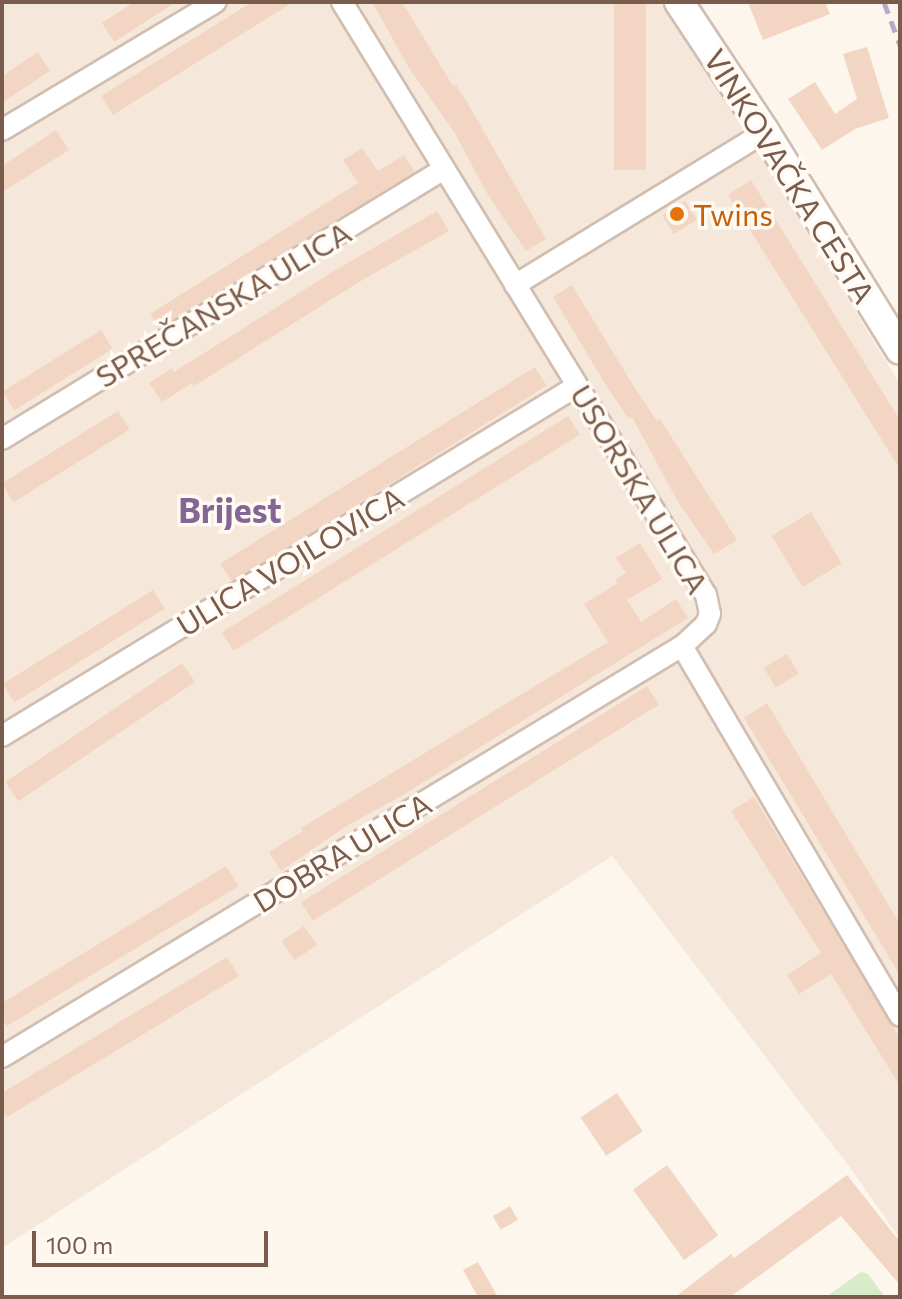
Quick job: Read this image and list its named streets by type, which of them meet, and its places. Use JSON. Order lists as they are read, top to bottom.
{
  "streets": {
    "main road": ["VINKOVAČKA CESTA"],
    "street": [
      "SPREČANSKA ULICA",
      "USORSKA ULICA",
      "ULICA VOJLOVICA",
      "DOBRA ULICA"
    ]
  },
  "crossings": [
    ["SPREČANSKA ULICA", "USORSKA ULICA"],
    ["USORSKA ULICA", "ULICA VOJLOVICA"],
    ["USORSKA ULICA", "DOBRA ULICA"]
  ],
  "districts": ["Brijest"],
  "places": ["Twins"],
  "scale_bar": "100 m"
}
